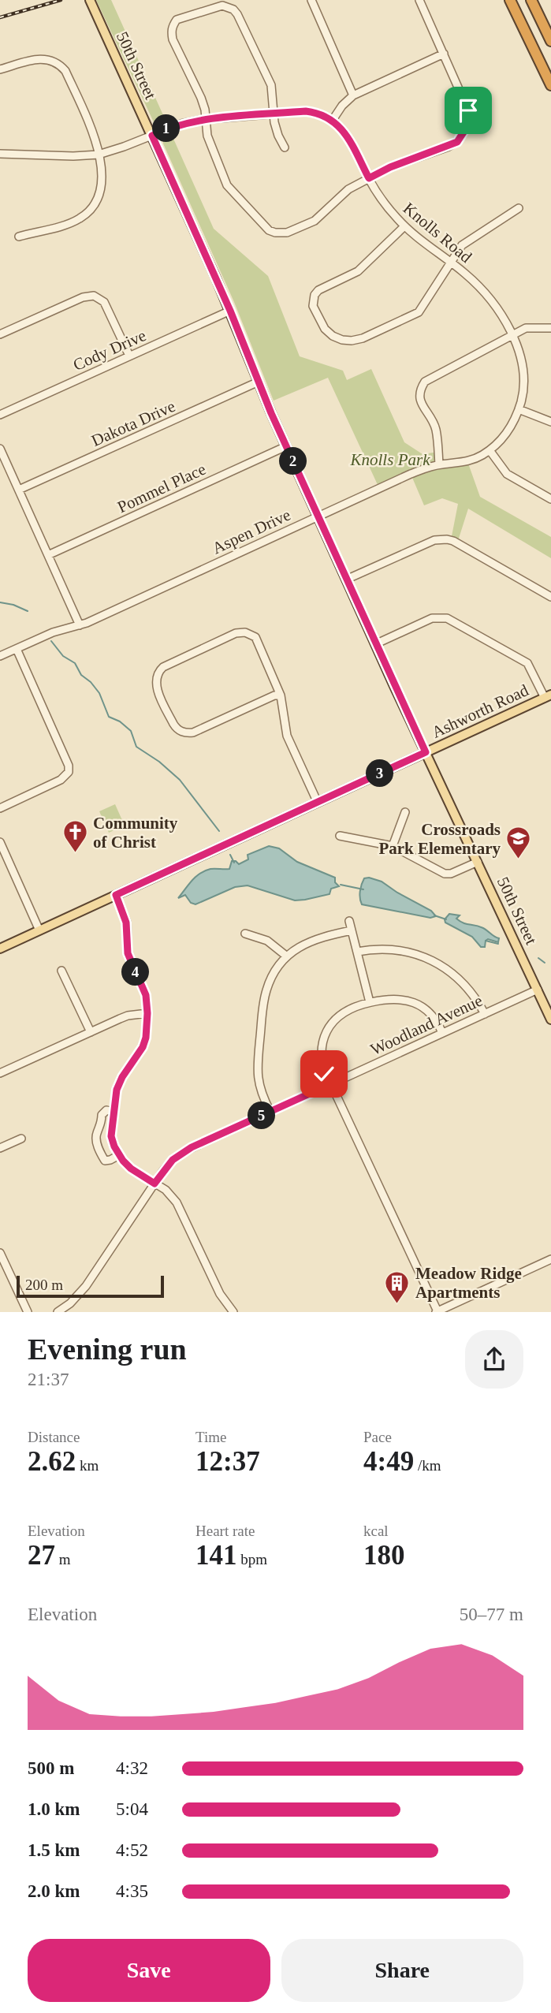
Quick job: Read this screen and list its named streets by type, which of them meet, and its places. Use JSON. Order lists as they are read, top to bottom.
{
  "streets": {
    "main road": ["50th Street", "Ashworth Road"],
    "street": [
      "Knolls Road",
      "Cody Drive",
      "Dakota Drive",
      "Pommel Place",
      "Aspen Drive",
      "Woodland Avenue"
    ]
  },
  "crossings": [
    ["50th Street", "Cody Drive"],
    ["50th Street", "Dakota Drive"],
    ["50th Street", "Pommel Place"],
    ["50th Street", "Aspen Drive"],
    ["50th Street", "Ashworth Road"],
    ["50th Street", "Woodland Avenue"],
    ["Knolls Road", "Aspen Drive"]
  ],
  "parks": ["Knolls Park"],
  "places": {
    "church": ["Community of Christ"],
    "school or university": ["Crossroads Park Elementary"],
    "building": ["Meadow Ridge Apartments"]
  },
  "scale_bar": "200 m",
  "page": {
    "pins": [
      "1",
      "2",
      "3",
      "4",
      "5"
    ],
    "scale": "200 m",
    "heading": ["Evening run", "21:37"],
    "stats": [
      ["Distance", "2.62 km"],
      ["Time", "12:37"],
      ["Pace", "4:49 /km"],
      ["Elevation", "27 m"],
      ["Heart rate", "141 bpm"],
      ["kcal", "180"]
    ],
    "chart": ["Elevation", "50–77 m"],
    "list": [
      {
        "name": "500 m",
        "note": "4:32"
      },
      {
        "name": "1.0 km",
        "note": "5:04"
      },
      {
        "name": "1.5 km",
        "note": "4:52"
      },
      {
        "name": "2.0 km",
        "note": "4:35"
      }
    ],
    "buttons": ["Save", "Share"]
  }
}
